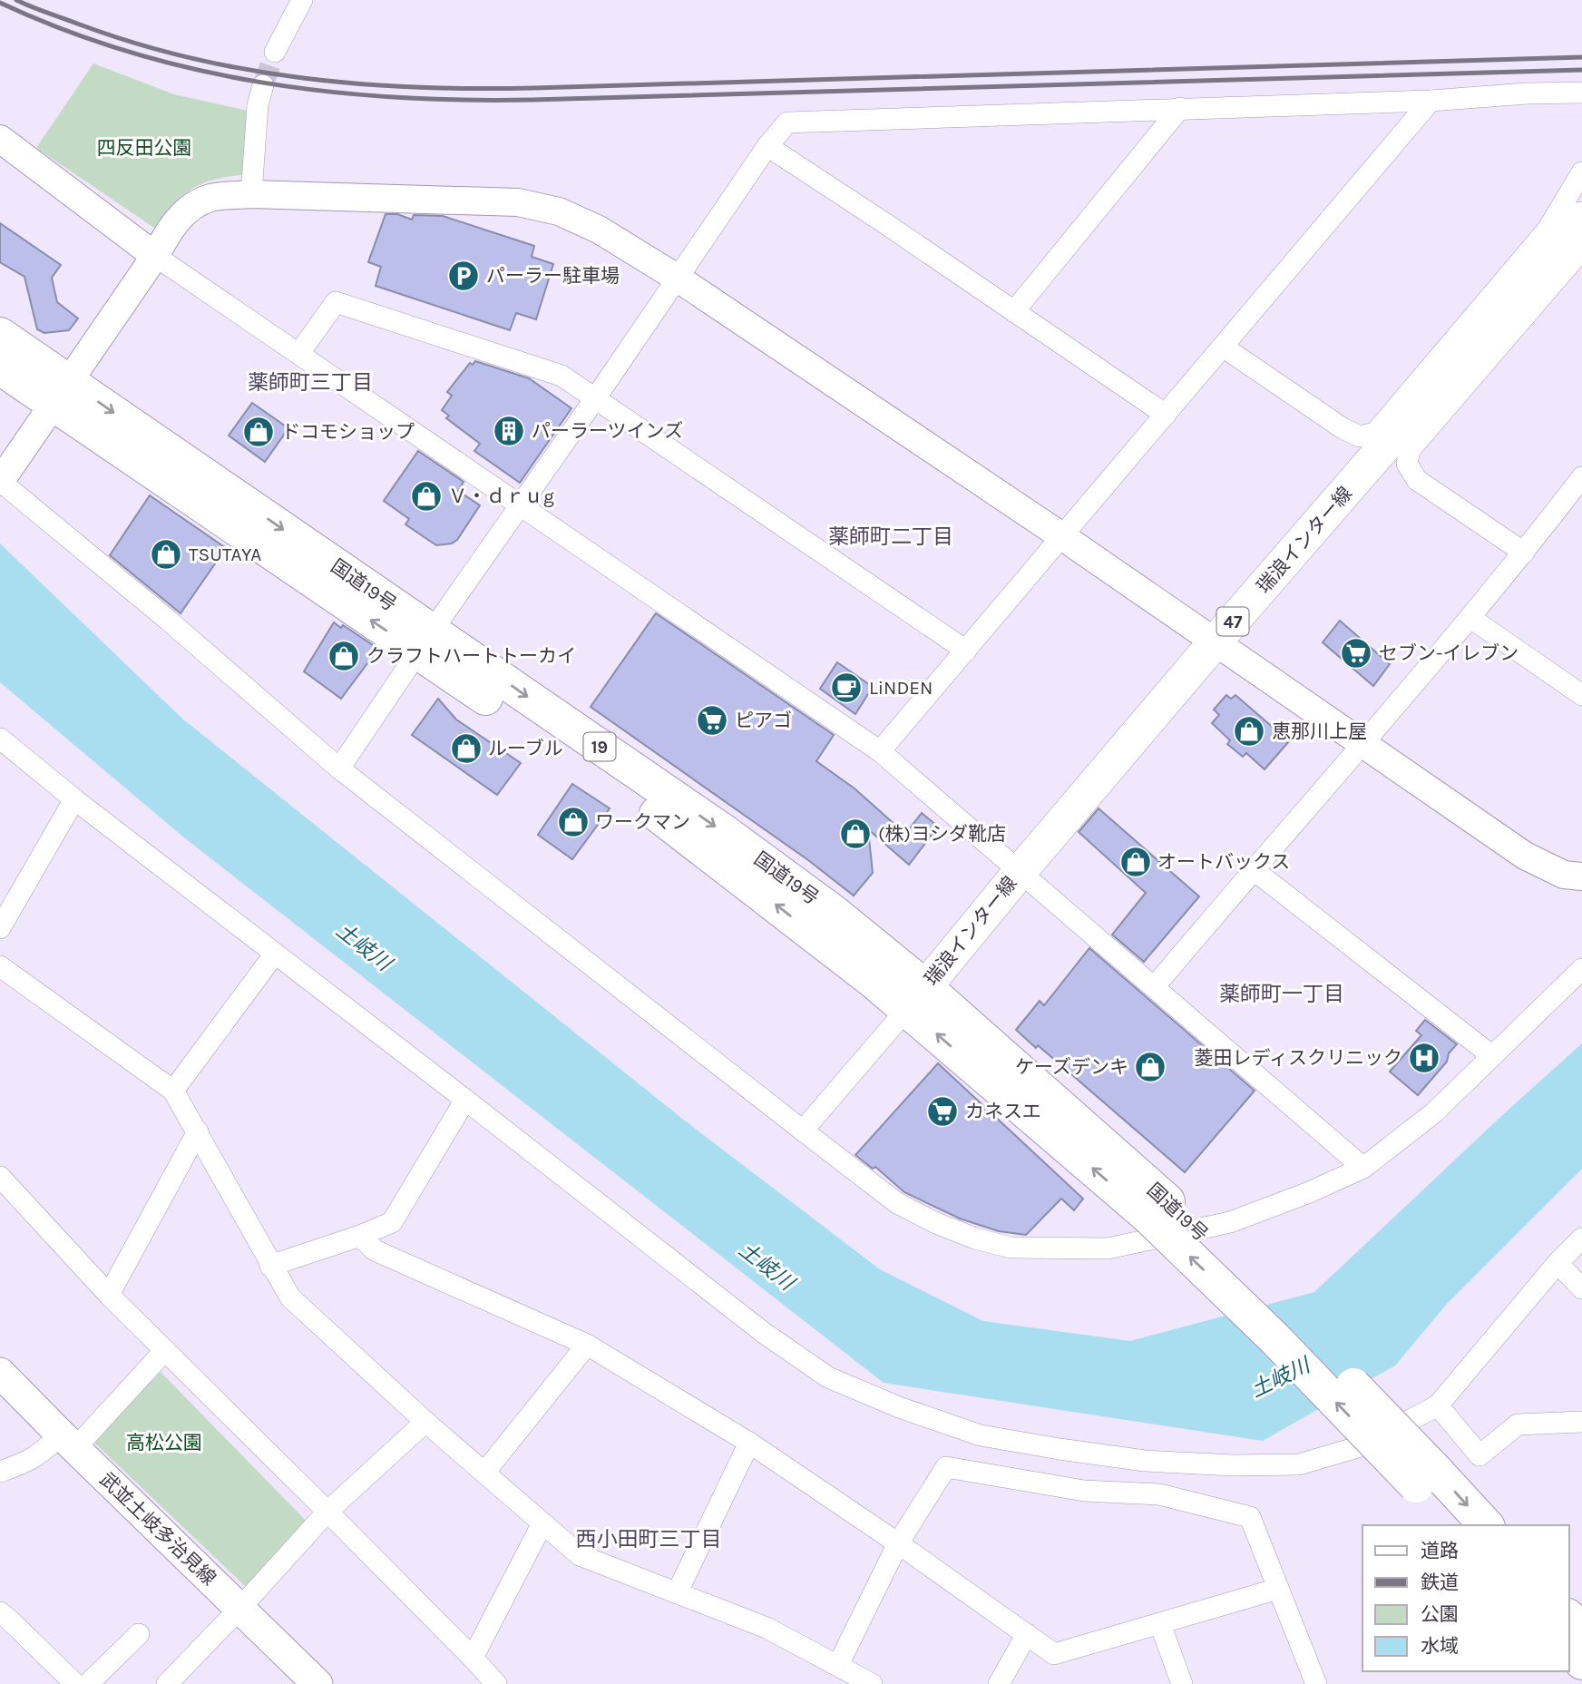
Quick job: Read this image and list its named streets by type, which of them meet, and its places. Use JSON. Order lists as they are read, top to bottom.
{
  "streets": {
    "highway": ["国道19号", "19"],
    "main road": ["瑞浪インター線", "47", "武並土岐多治見線"]
  },
  "crossings": [
    ["瑞浪インター線", "国道19号"]
  ],
  "districts": [
    "薬師町三丁目",
    "薬師町二丁目",
    "薬師町一丁目",
    "西小田町三丁目"
  ],
  "water": ["土岐川"],
  "parks": ["四反田公園", "高松公園"],
  "places": {
    "parking": ["パーラー駐車場"],
    "building": ["パーラーツインズ"],
    "shop": [
      "ドコモショップ",
      "Ｖ・ｄｒｕg",
      "TSUTAYA",
      "クラフトハートトーカイ",
      "恵那川上屋",
      "ルーブル",
      "ワークマン",
      "(株)ヨシダ靴店",
      "オートバックス",
      "ケーズデンキ"
    ],
    "supermarket": ["セブン-イレブン", "ピアゴ", "カネスエ"],
    "cafe": ["LiNDEN"],
    "hospital": ["菱田レディスクリニック"]
  },
  "legend": [
    "道路",
    "鉄道",
    "公園",
    "水域"
  ]
}
